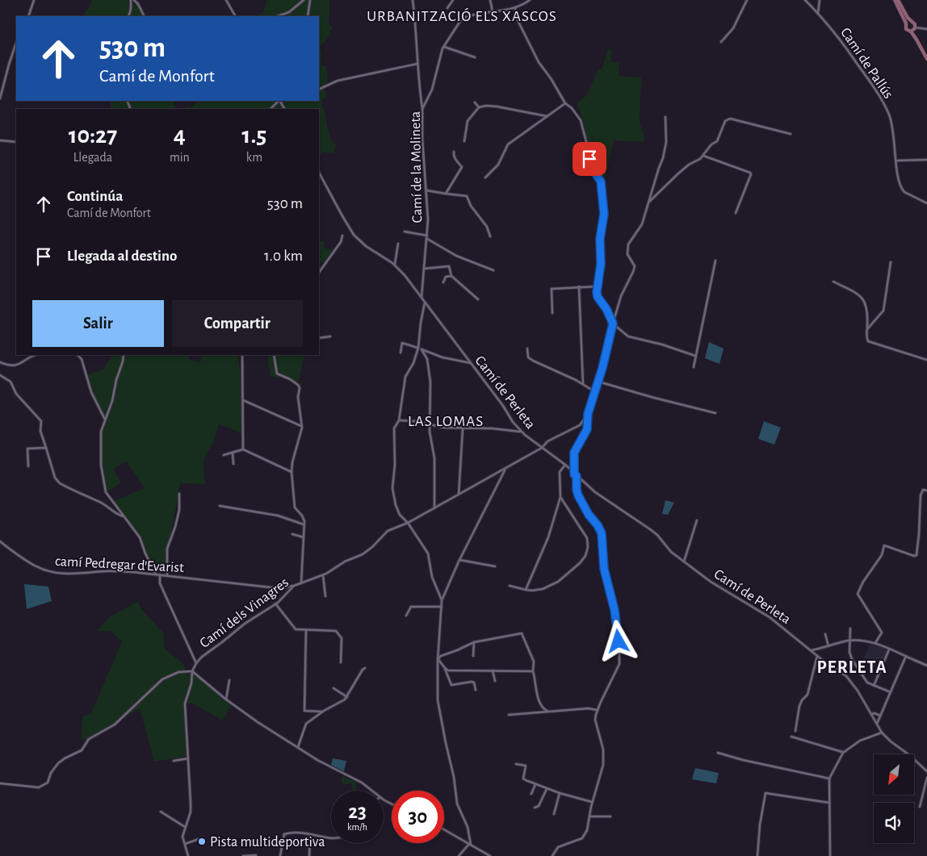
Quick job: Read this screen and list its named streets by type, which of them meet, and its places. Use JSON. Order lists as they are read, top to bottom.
{
  "streets": {
    "street": [
      "Camí de Pallús",
      "Camí de la Molineta",
      "Camí de Perleta",
      "camí Pedregar d'Evarist",
      "Camí dels Vinagres"
    ]
  },
  "crossings": [
    ["Camí de la Molineta", "Camí de Perleta"],
    ["Camí de Perleta", "Camí dels Vinagres"],
    ["camí Pedregar d'Evarist", "Camí dels Vinagres"]
  ],
  "districts": ["URBANITZACIÓ ELS XASCOS", "LAS LOMAS", "PERLETA"],
  "places": ["Pista multideportiva"],
  "north": "bottom left",
  "page": {
    "turn": ["530 m", "Camí de Monfort"],
    "eta": [
      "10:27",
      "Llegada",
      "4",
      "min",
      "1.5",
      "km"
    ],
    "list": [
      {
        "name": "Continúa",
        "note": "Camí de Monfort",
        "value": "530 m"
      },
      {
        "name": "Llegada al destino",
        "value": "1.0 km"
      }
    ],
    "buttons": ["Salir", "Compartir"],
    "speed": "23 km/h",
    "limit": "30"
  }
}
